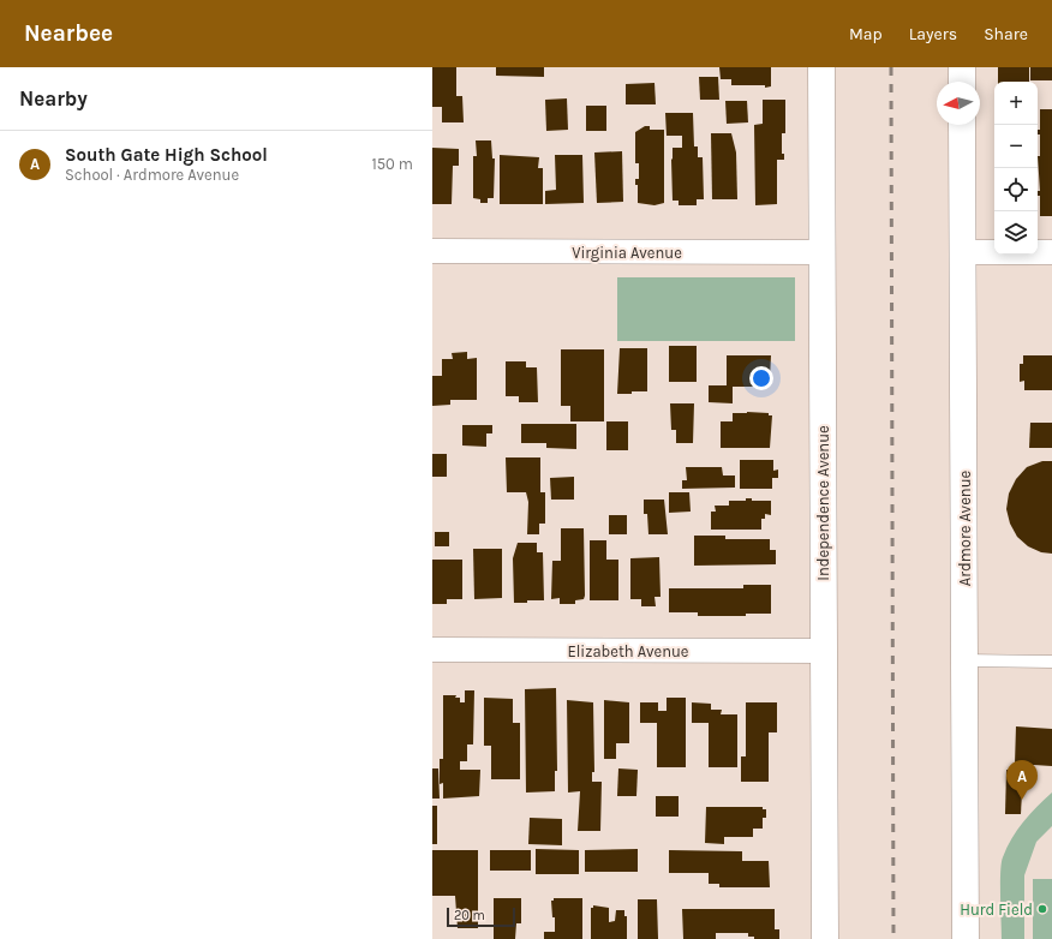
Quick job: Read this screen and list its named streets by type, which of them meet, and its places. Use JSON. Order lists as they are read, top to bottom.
{
  "streets": {
    "street": [
      "Virginia Avenue",
      "Independence Avenue",
      "Ardmore Avenue",
      "Elizabeth Avenue"
    ]
  },
  "crossings": [
    ["Virginia Avenue", "Independence Avenue"],
    ["Independence Avenue", "Elizabeth Avenue"]
  ],
  "places": ["Hurd Field"],
  "scale_bar": "20 m",
  "north": "left",
  "page": {
    "header": "Nearbee",
    "nav": ["Map", "Layers", "Share"],
    "heading": "Nearby",
    "map_buttons": ["+", "−"],
    "list": [
      {
        "mark": "A",
        "name": "South Gate High School",
        "note": "School · Ardmore Avenue",
        "value": "150 m"
      }
    ],
    "pins": "A",
    "scale": "20 m"
  }
}
